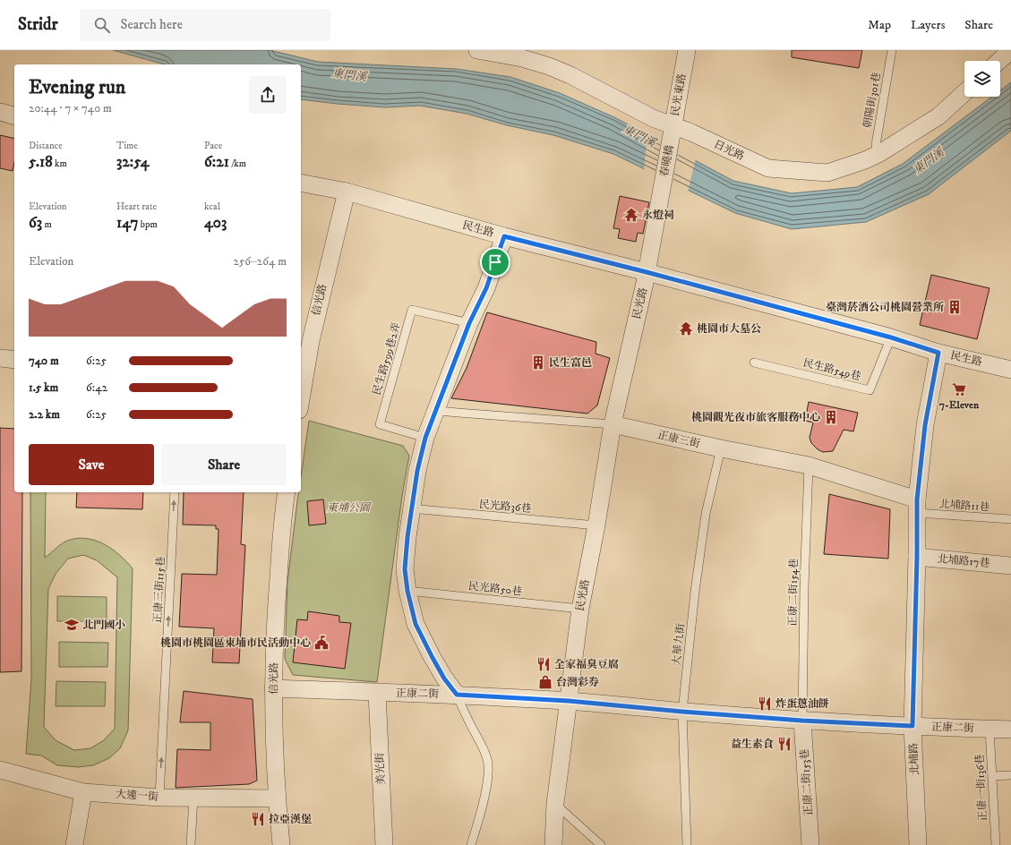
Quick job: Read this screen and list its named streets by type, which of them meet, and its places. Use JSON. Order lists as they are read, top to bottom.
{
  "streets": {
    "street": [
      "民光東路",
      "日光路",
      "春曉橋",
      "民生路",
      "信光路",
      "民光路",
      "正康三街",
      "北埔路17巷",
      "正康二街",
      "北埔路",
      "美光街",
      "正康二街153巷",
      "大連一街"
    ],
    "lane": [
      "朝陽街301巷",
      "民生路599巷2弄",
      "民生路549巷",
      "北埔路11巷",
      "民光路36巷",
      "民光路50巷",
      "正康三街115巷",
      "正康二街154巷",
      "大華九街",
      "正康一街136巷"
    ]
  },
  "crossings": [
    ["民光東路", "日光路"],
    ["民光東路", "春曉橋"],
    ["朝陽街301巷", "日光路"],
    ["日光路", "春曉橋"],
    ["春曉橋", "民生路"],
    ["春曉橋", "民光路"],
    ["民生路", "信光路"],
    ["民生路", "民光路"],
    ["民生路", "民生路549巷"],
    ["民生路", "北埔路"],
    ["信光路", "正康二街"],
    ["信光路", "大連一街"],
    ["民光路", "正康三街"],
    ["民光路", "民光路36巷"],
    ["民光路", "民光路50巷"],
    ["民光路", "正康二街"],
    ["正康三街", "北埔路11巷"],
    ["正康三街", "正康二街154巷"],
    ["正康三街", "大華九街"],
    ["正康三街", "北埔路"],
    ["北埔路11巷", "北埔路"],
    ["北埔路17巷", "北埔路"],
    ["正康三街115巷", "大連一街"],
    ["正康二街154巷", "正康二街"],
    ["正康二街154巷", "正康二街153巷"],
    ["大華九街", "正康二街"],
    ["正康二街", "北埔路"],
    ["正康二街", "美光街"],
    ["正康二街", "正康二街153巷"],
    ["正康二街", "正康一街136巷"]
  ],
  "one_way": ["正康三街115巷"],
  "water": ["東門溪"],
  "parks": ["東埔公園"],
  "places": {
    "temple": ["永燈祠", "桃園市大墓公"],
    "building": ["臺灣菸酒公司桃園營業所", "民生富邑", "桃園觀光夜市旅客服務中心"],
    "supermarket": ["7-Eleven"],
    "school or university": ["北門國小"],
    "public building": ["桃園市桃園區東埔市民活動中心"],
    "restaurant": [
      "全家福臭豆腐",
      "炸蛋蔥油餅",
      "益生素食",
      "拉亞漢堡"
    ],
    "shop": ["台灣彩券"]
  },
  "page": {
    "header": "Stridr",
    "search": "Search here",
    "nav": ["Map", "Layers", "Share"],
    "heading": ["Evening run", "20:44 · 7 × 740 m"],
    "stats": [
      ["Distance", "5.18 km"],
      ["Time", "32:54"],
      ["Pace", "6:21 /km"],
      ["Elevation", "63 m"],
      ["Heart rate", "147 bpm"],
      ["kcal", "403"]
    ],
    "chart": ["Elevation", "256–264 m"],
    "list": [
      {
        "name": "740 m",
        "note": "6:25"
      },
      {
        "name": "1.5 km",
        "note": "6:42"
      },
      {
        "name": "2.2 km",
        "note": "6:25"
      }
    ],
    "buttons": ["Save", "Share"]
  }
}
